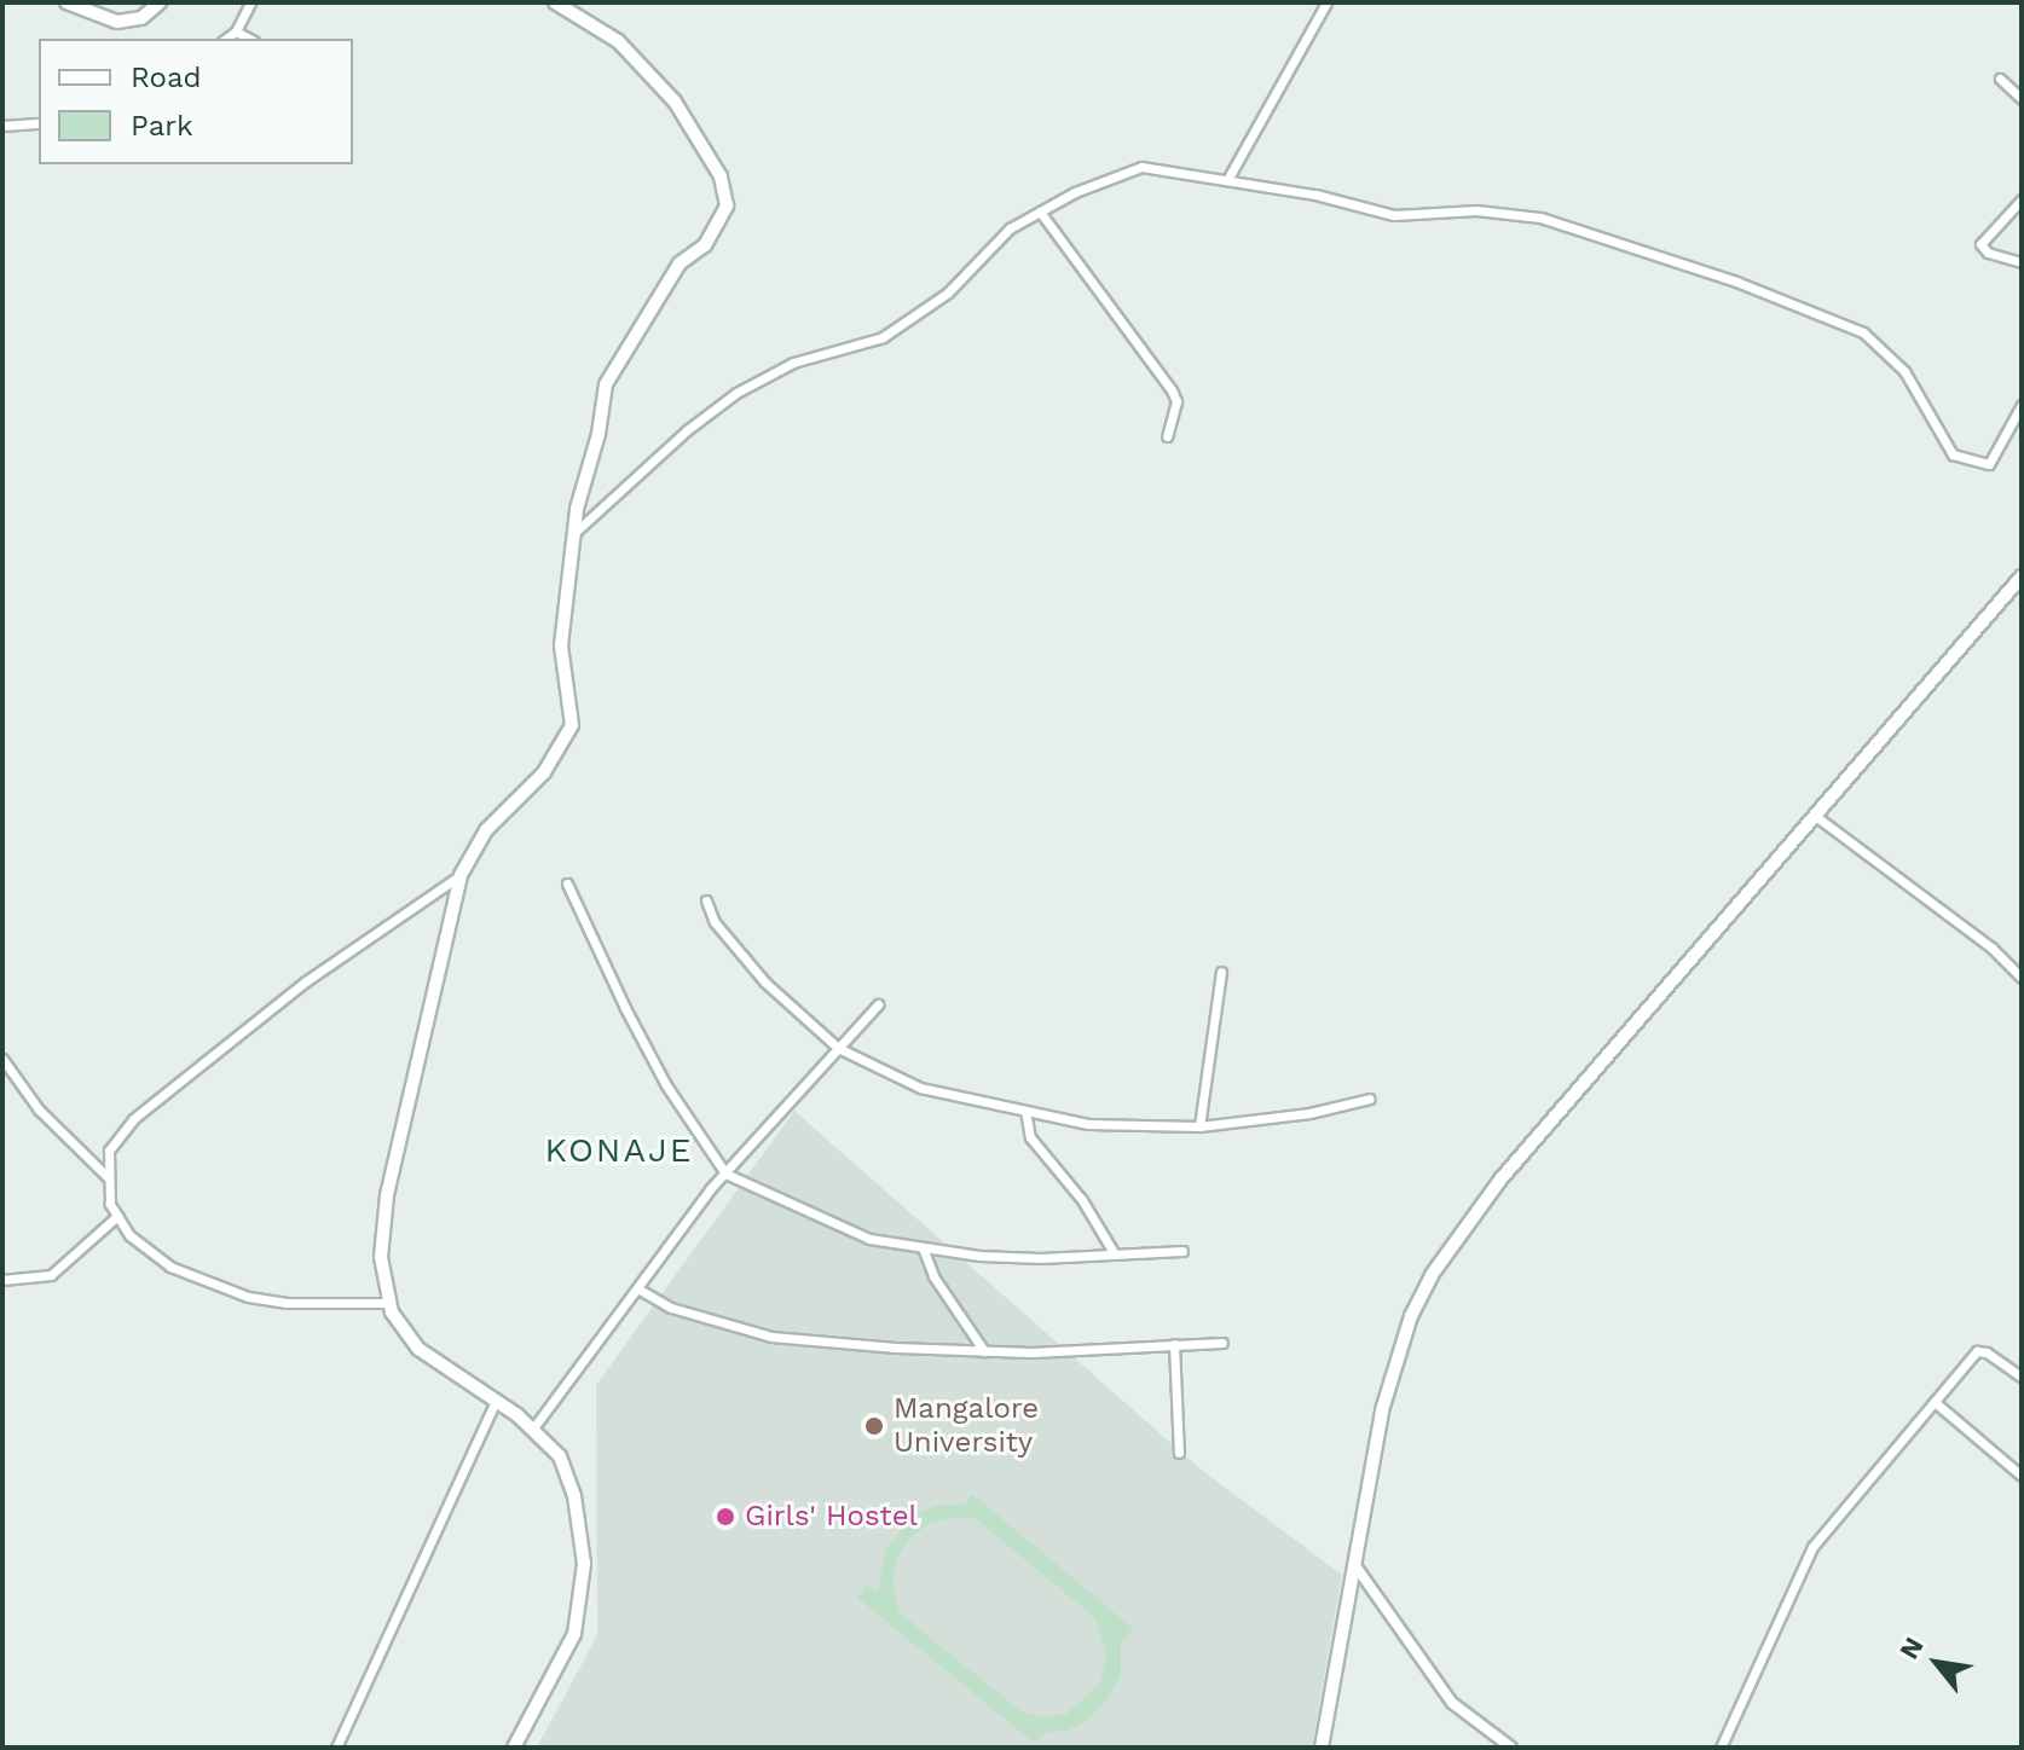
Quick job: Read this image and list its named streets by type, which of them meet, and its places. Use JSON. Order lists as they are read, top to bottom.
{
  "districts": ["KONAJE"],
  "places": ["Mangalore University", "Girls' Hostel"],
  "legend": ["Road", "Park"],
  "north": "top left"
}
